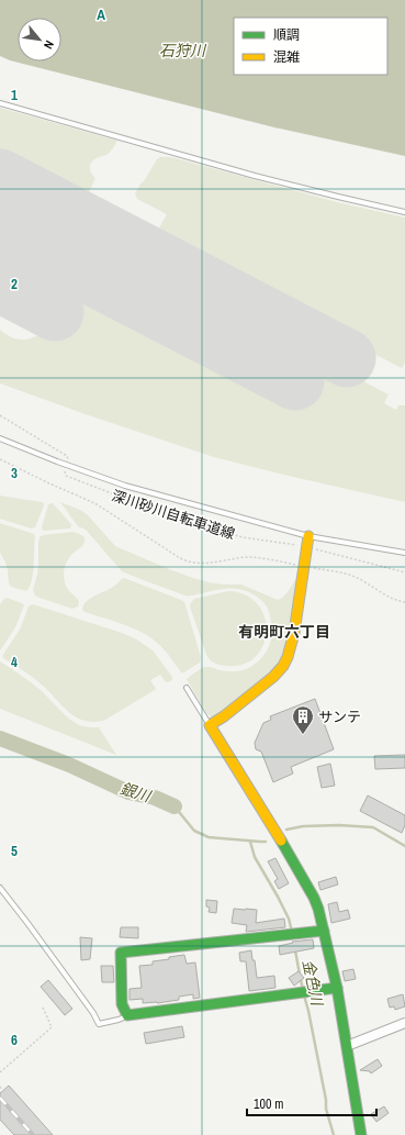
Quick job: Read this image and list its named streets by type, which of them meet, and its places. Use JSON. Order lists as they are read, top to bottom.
{
  "streets": {
    "path": ["深川砂川自転車道線"]
  },
  "districts": ["有明町六丁目"],
  "water": ["石狩川", "銀川", "金色川"],
  "places": {
    "building": ["サンテ"]
  },
  "legend": ["順調", "混雑"],
  "scale_bar": "100 m",
  "north": "bottom right",
  "grid": {
    "columns": ["A"],
    "rows": [
      "1",
      "2",
      "3",
      "4",
      "5",
      "6"
    ]
  }
}
